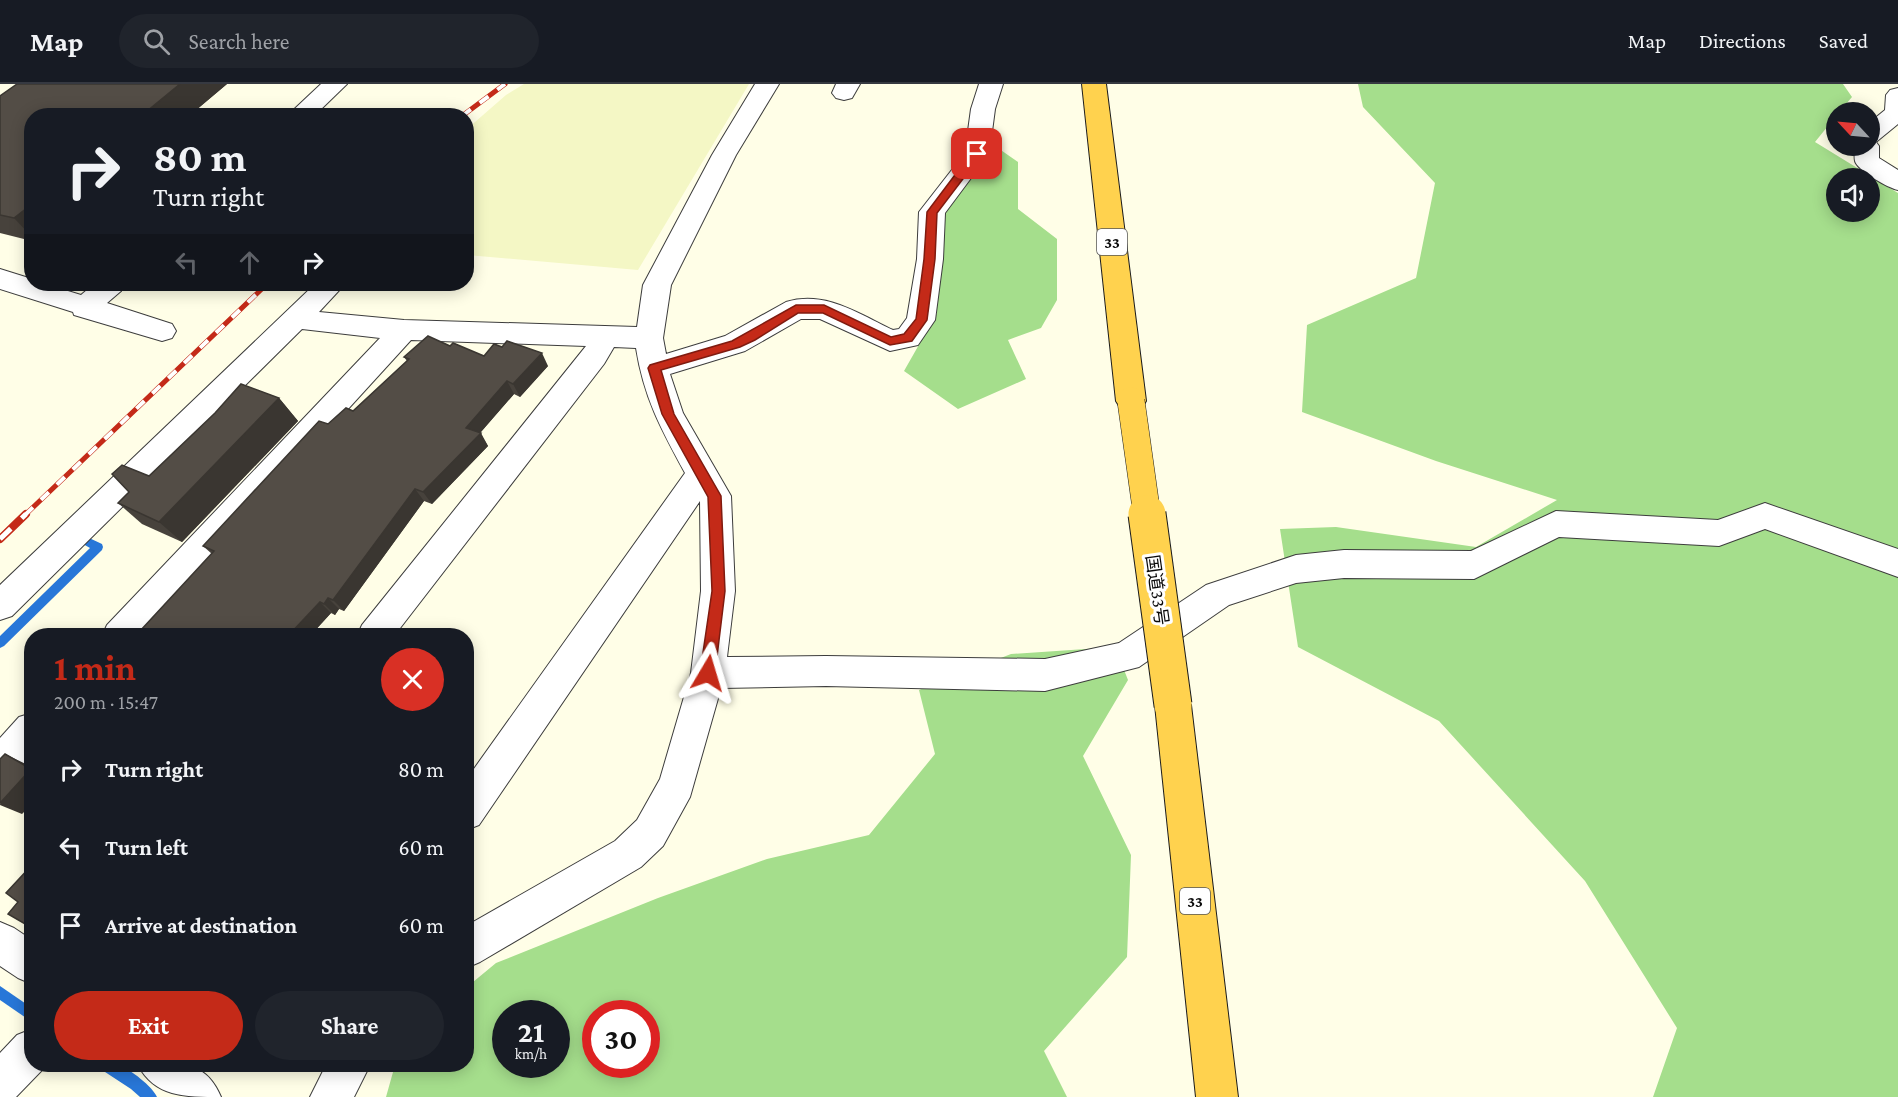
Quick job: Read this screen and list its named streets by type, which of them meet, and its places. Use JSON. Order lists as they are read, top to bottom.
{
  "streets": {
    "highway": ["33", "国道33号"]
  },
  "north": "top left",
  "page": {
    "header": "Map",
    "search": "Search here",
    "nav": ["Map", "Directions", "Saved"],
    "turn": ["80 m", "Turn right"],
    "heading": ["1 min", "200 m · 15:47"],
    "list": [
      {
        "name": "Turn right",
        "value": "80 m"
      },
      {
        "name": "Turn left",
        "value": "60 m"
      },
      {
        "name": "Arrive at destination",
        "value": "60 m"
      }
    ],
    "buttons": ["Exit", "Share"],
    "speed": "21 km/h",
    "limit": "30"
  }
}
